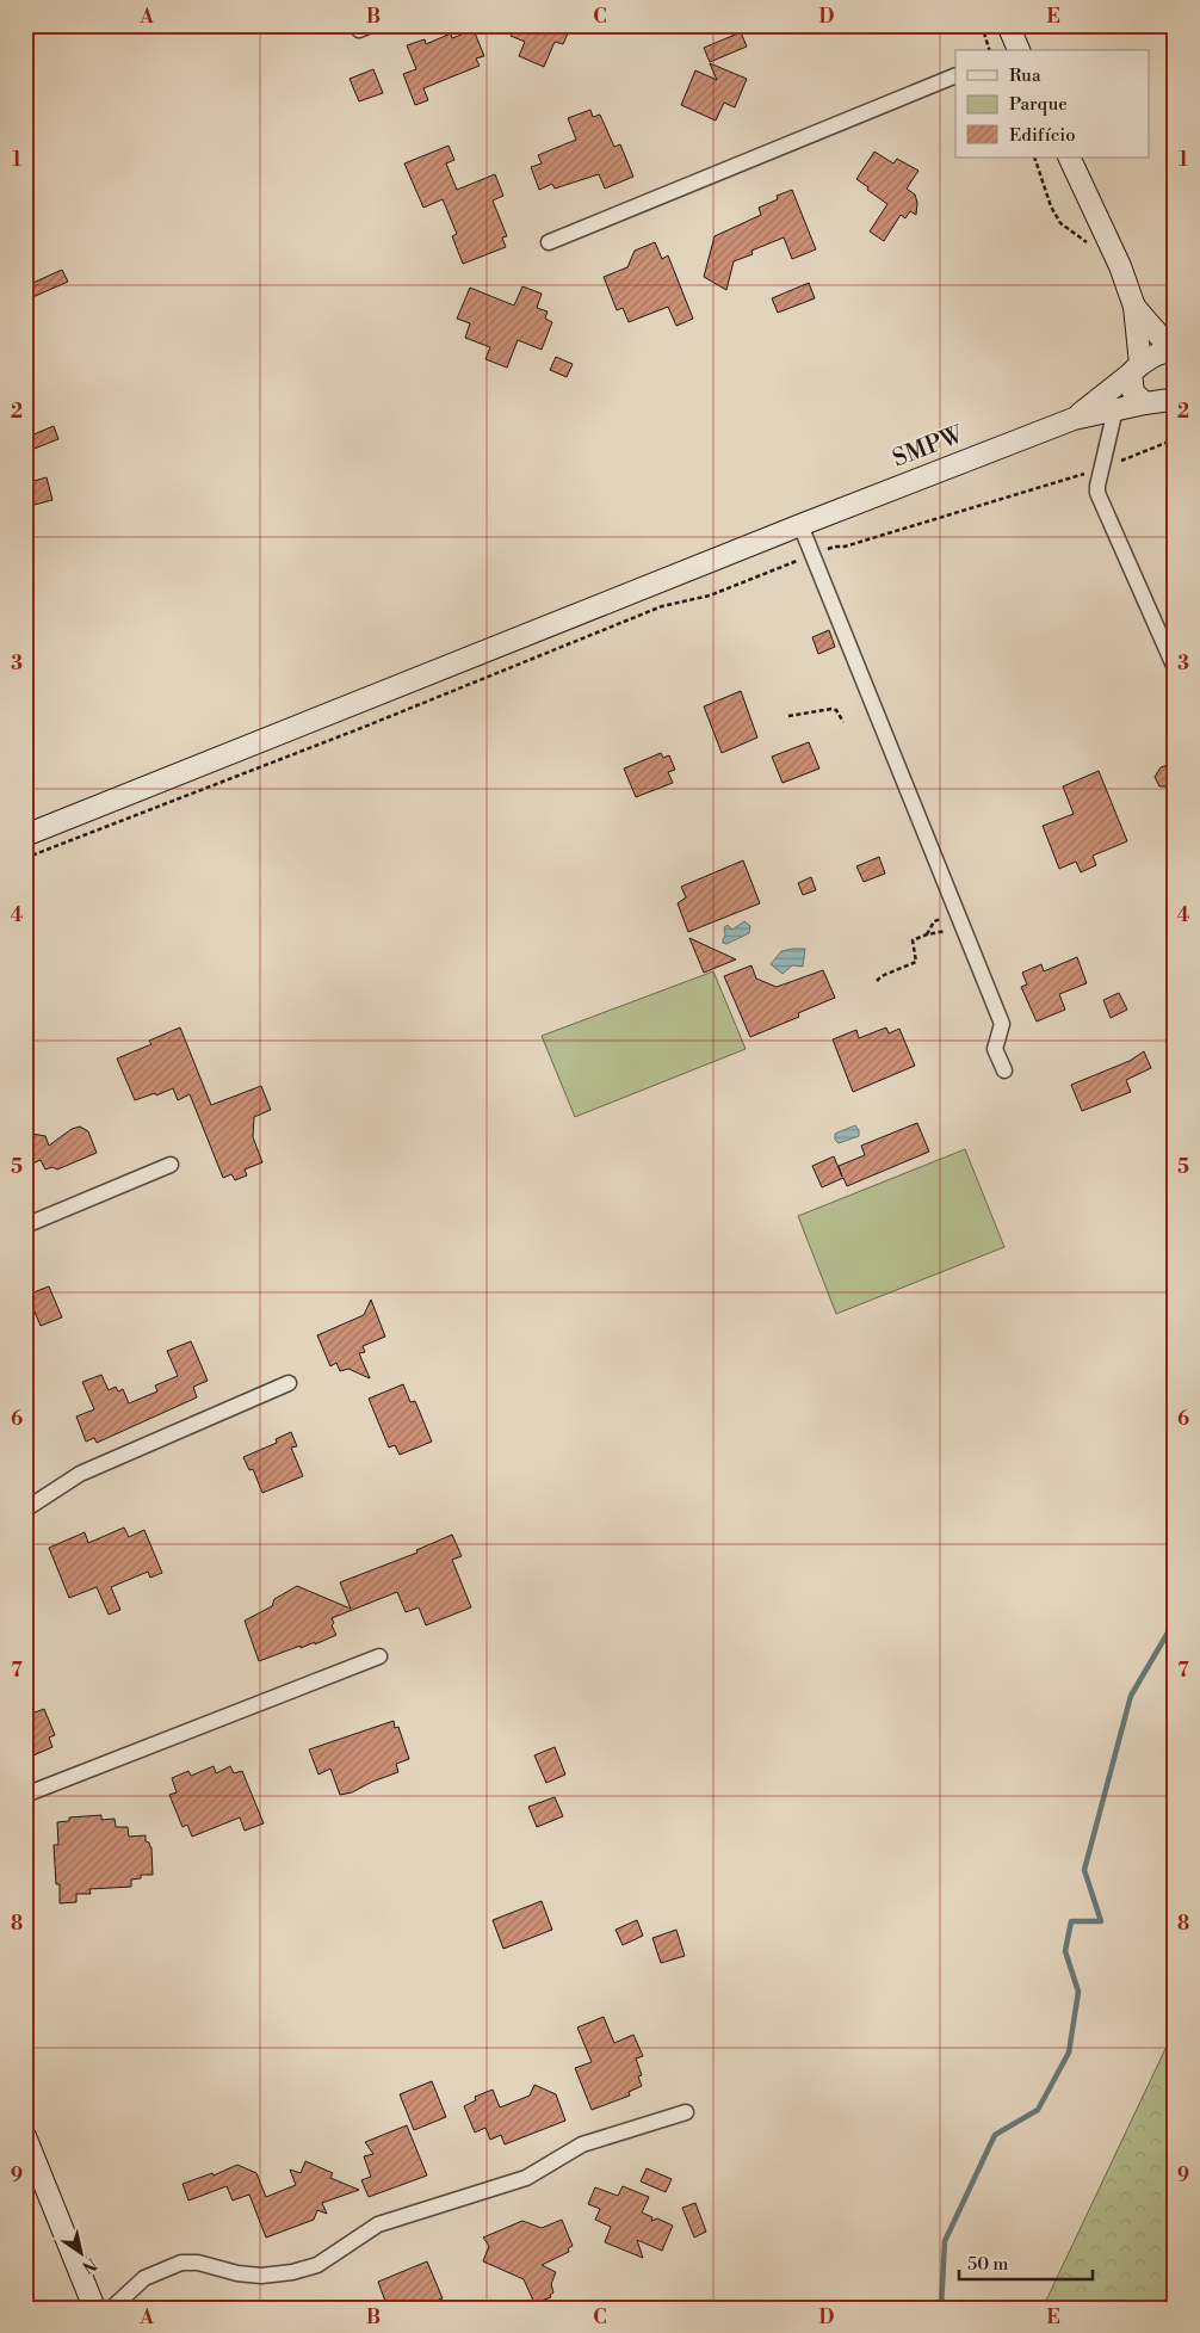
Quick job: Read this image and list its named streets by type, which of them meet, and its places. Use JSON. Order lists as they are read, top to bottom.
{
  "streets": {
    "street": ["SMPW"]
  },
  "legend": ["Rua", "Parque", "Edifício"],
  "scale_bar": "50 m",
  "north": "bottom right",
  "grid": {
    "columns": [
      "A",
      "B",
      "C",
      "D",
      "E"
    ],
    "rows": [
      "1",
      "2",
      "3",
      "4",
      "5",
      "6",
      "7",
      "8",
      "9"
    ]
  }
}
